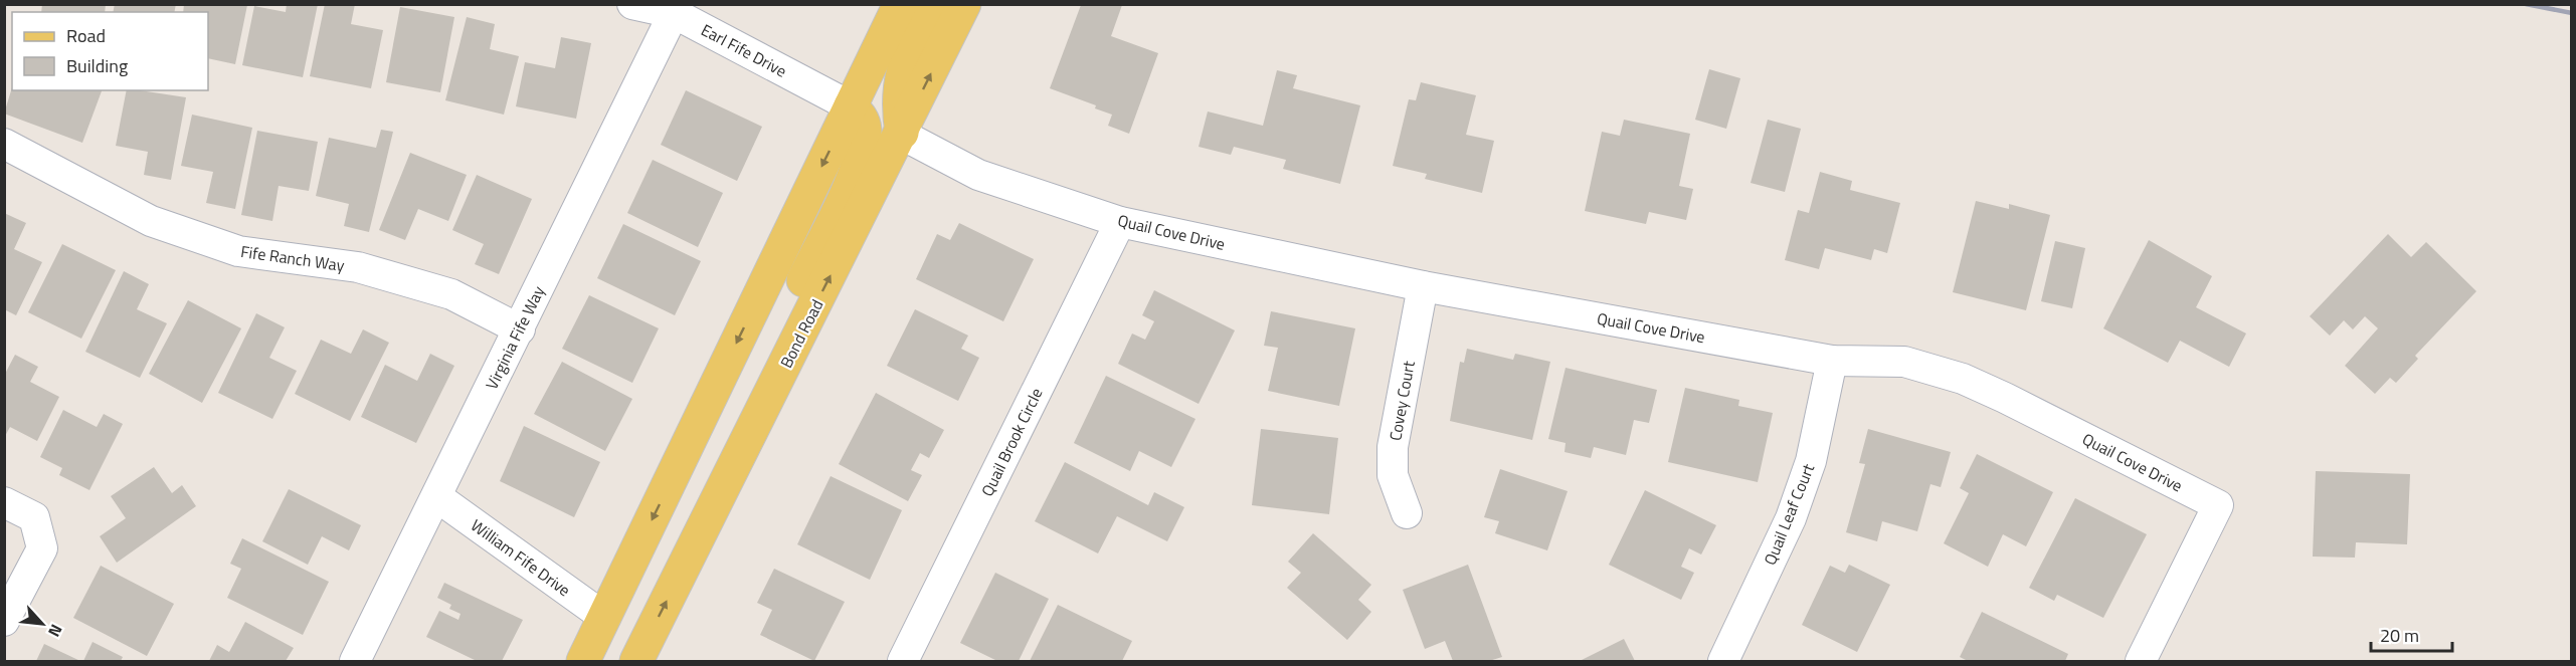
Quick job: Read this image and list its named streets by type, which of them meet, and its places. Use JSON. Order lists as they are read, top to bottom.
{
  "streets": {
    "main road": ["Bond Road"],
    "street": [
      "Earl Fife Drive",
      "Quail Cove Drive",
      "Fife Ranch Way",
      "Virginia Fife Way",
      "Covey Court",
      "Quail Brook Circle",
      "Quail Leaf Court",
      "William Fife Drive"
    ]
  },
  "crossings": [
    ["Earl Fife Drive", "Virginia Fife Way"],
    ["Quail Cove Drive", "Bond Road"],
    ["Quail Cove Drive", "Covey Court"],
    ["Quail Cove Drive", "Quail Brook Circle"],
    ["Quail Cove Drive", "Quail Leaf Court"],
    ["Fife Ranch Way", "Virginia Fife Way"],
    ["Virginia Fife Way", "William Fife Drive"]
  ],
  "legend": ["Road", "Building"],
  "scale_bar": "20 m",
  "north": "bottom right"
}
